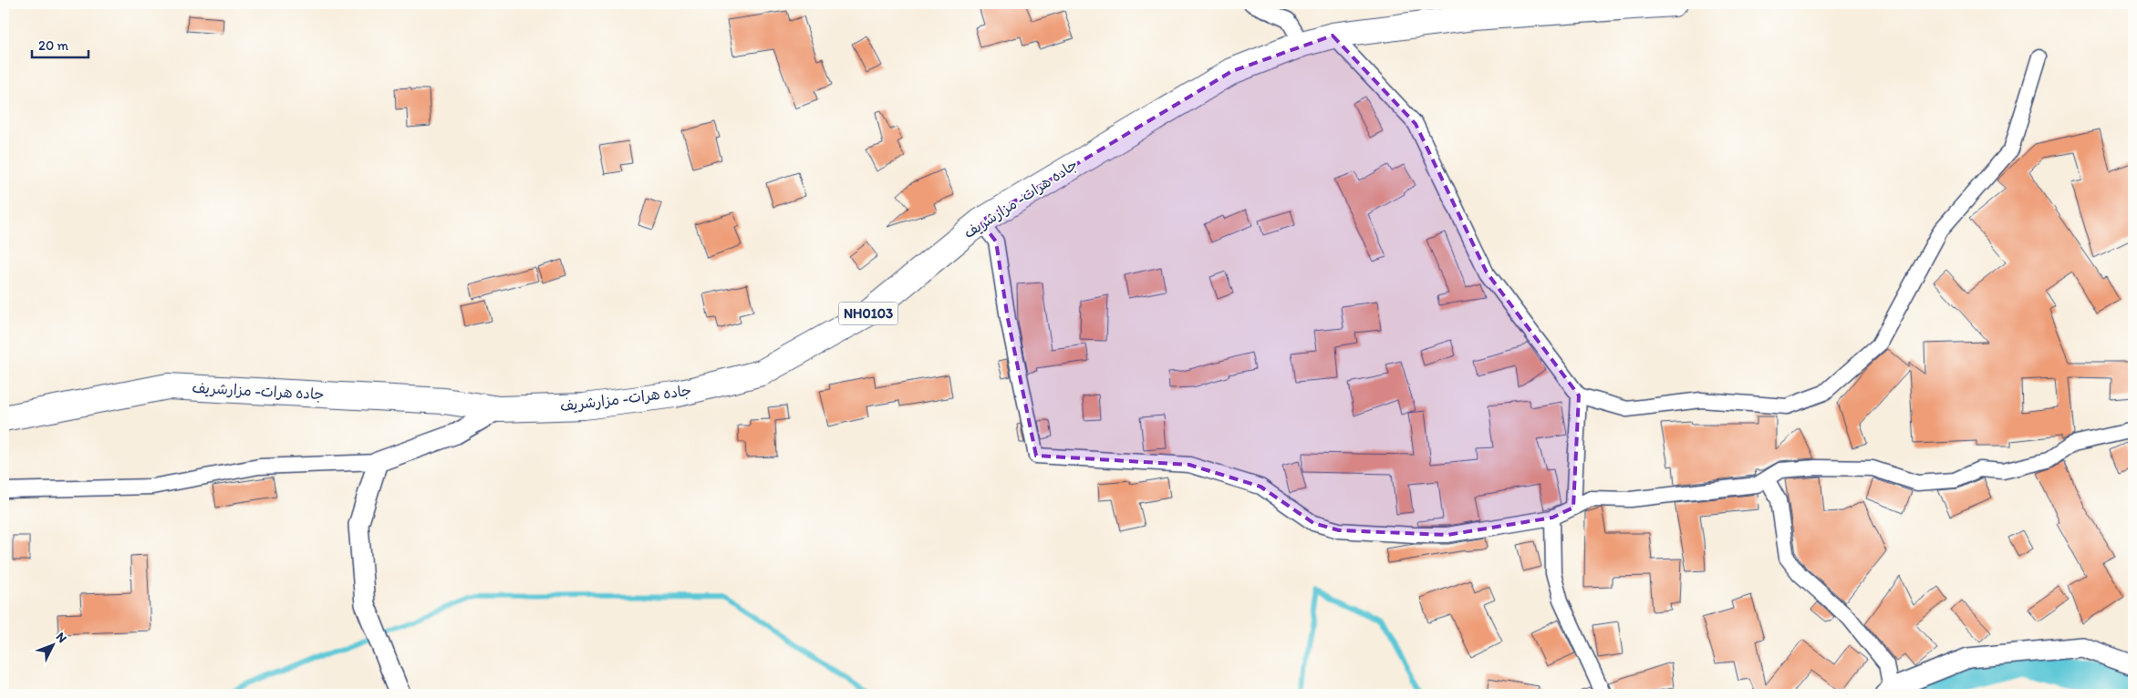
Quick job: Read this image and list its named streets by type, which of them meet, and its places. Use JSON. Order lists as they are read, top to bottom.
{
  "streets": {
    "highway": ["جاده هرات- مزارشریف", "NH0103"]
  },
  "scale_bar": "20 m",
  "north": "top right"
}
